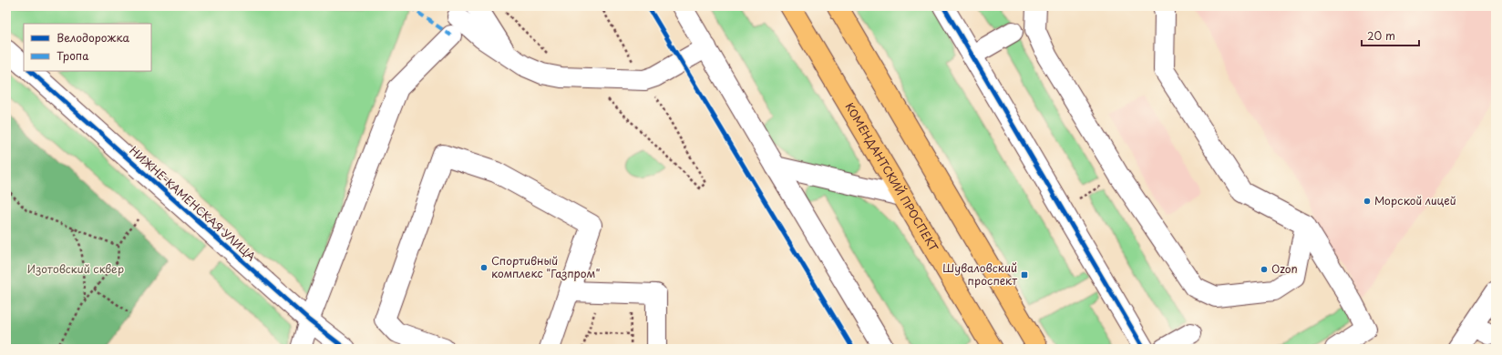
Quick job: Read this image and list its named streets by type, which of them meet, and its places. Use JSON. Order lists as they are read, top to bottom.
{
  "streets": {
    "main road": ["КОМЕНДАНТСКИЙ ПРОСПЕКТ"],
    "street": ["НИЖНЕ-КАМЕНСКАЯ УЛИЦА"]
  },
  "parks": ["Изотовский сквер"],
  "places": {
    "other": ["Морской лицей", "Спортивный комплекс \"Газпром\"", "Ozon"],
    "transit": ["Шуваловский проспект"]
  },
  "legend": ["Велодорожка", "Тропа"],
  "scale_bar": "20 m"
}
